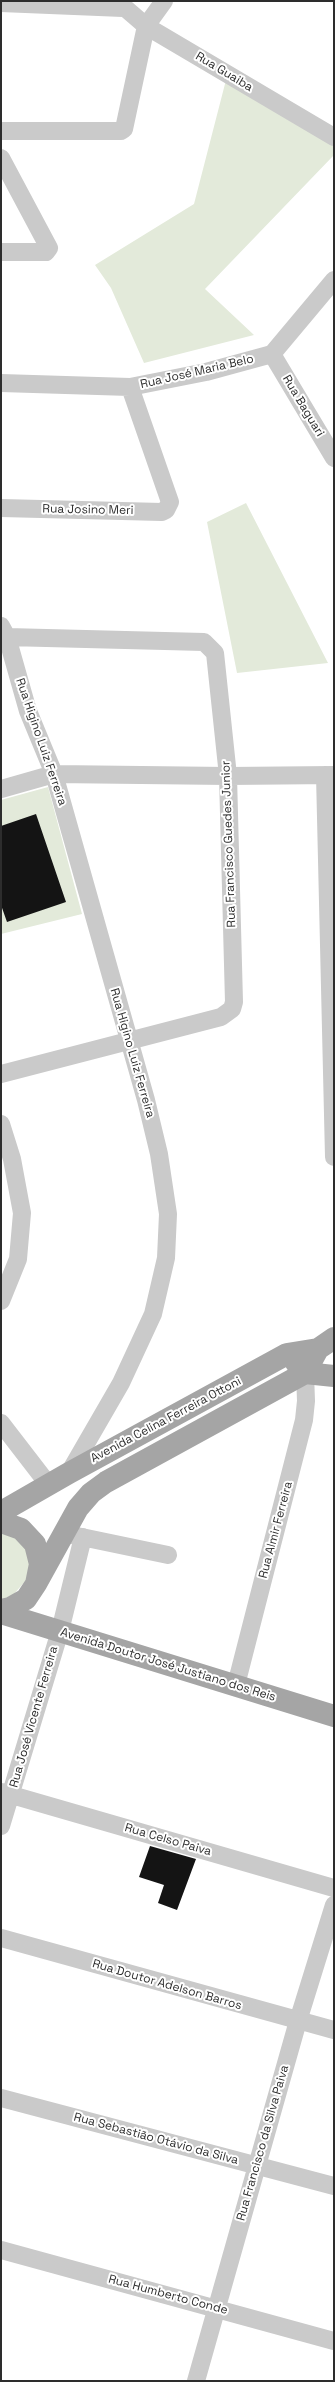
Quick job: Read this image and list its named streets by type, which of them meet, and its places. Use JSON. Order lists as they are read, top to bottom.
{
  "streets": {
    "main road": ["Avenida Celina Ferreira Ottoni", "Avenida Doutor José Justiano dos Reis"],
    "street": [
      "Rua Guaiba",
      "Rua José Maria Belo",
      "Rua Baguari",
      "Rua Josino Meri",
      "Rua Higino Luiz Ferreira",
      "Rua Francisco Guedes Junior",
      "Rua Almir Ferreira",
      "Rua José Vicente Ferreira",
      "Rua Celso Paiva",
      "Rua Doutor Adelson Barros",
      "Rua Sebastião Otávio da Silva",
      "Rua Francisco da Silva Paiva",
      "Rua Humberto Conde"
    ]
  },
  "crossings": [
    ["Rua José Maria Belo", "Rua Baguari"],
    ["Rua José Maria Belo", "Rua Josino Meri"],
    ["Rua Higino Luiz Ferreira", "Rua Francisco Guedes Junior"],
    ["Rua Higino Luiz Ferreira", "Avenida Celina Ferreira Ottoni"],
    ["Rua Almir Ferreira", "Avenida Doutor José Justiano dos Reis"],
    ["Avenida Doutor José Justiano dos Reis", "Rua José Vicente Ferreira"],
    ["Rua José Vicente Ferreira", "Rua Celso Paiva"],
    ["Rua Doutor Adelson Barros", "Rua Francisco da Silva Paiva"],
    ["Rua Sebastião Otávio da Silva", "Rua Francisco da Silva Paiva"],
    ["Rua Francisco da Silva Paiva", "Rua Humberto Conde"]
  ]
}
